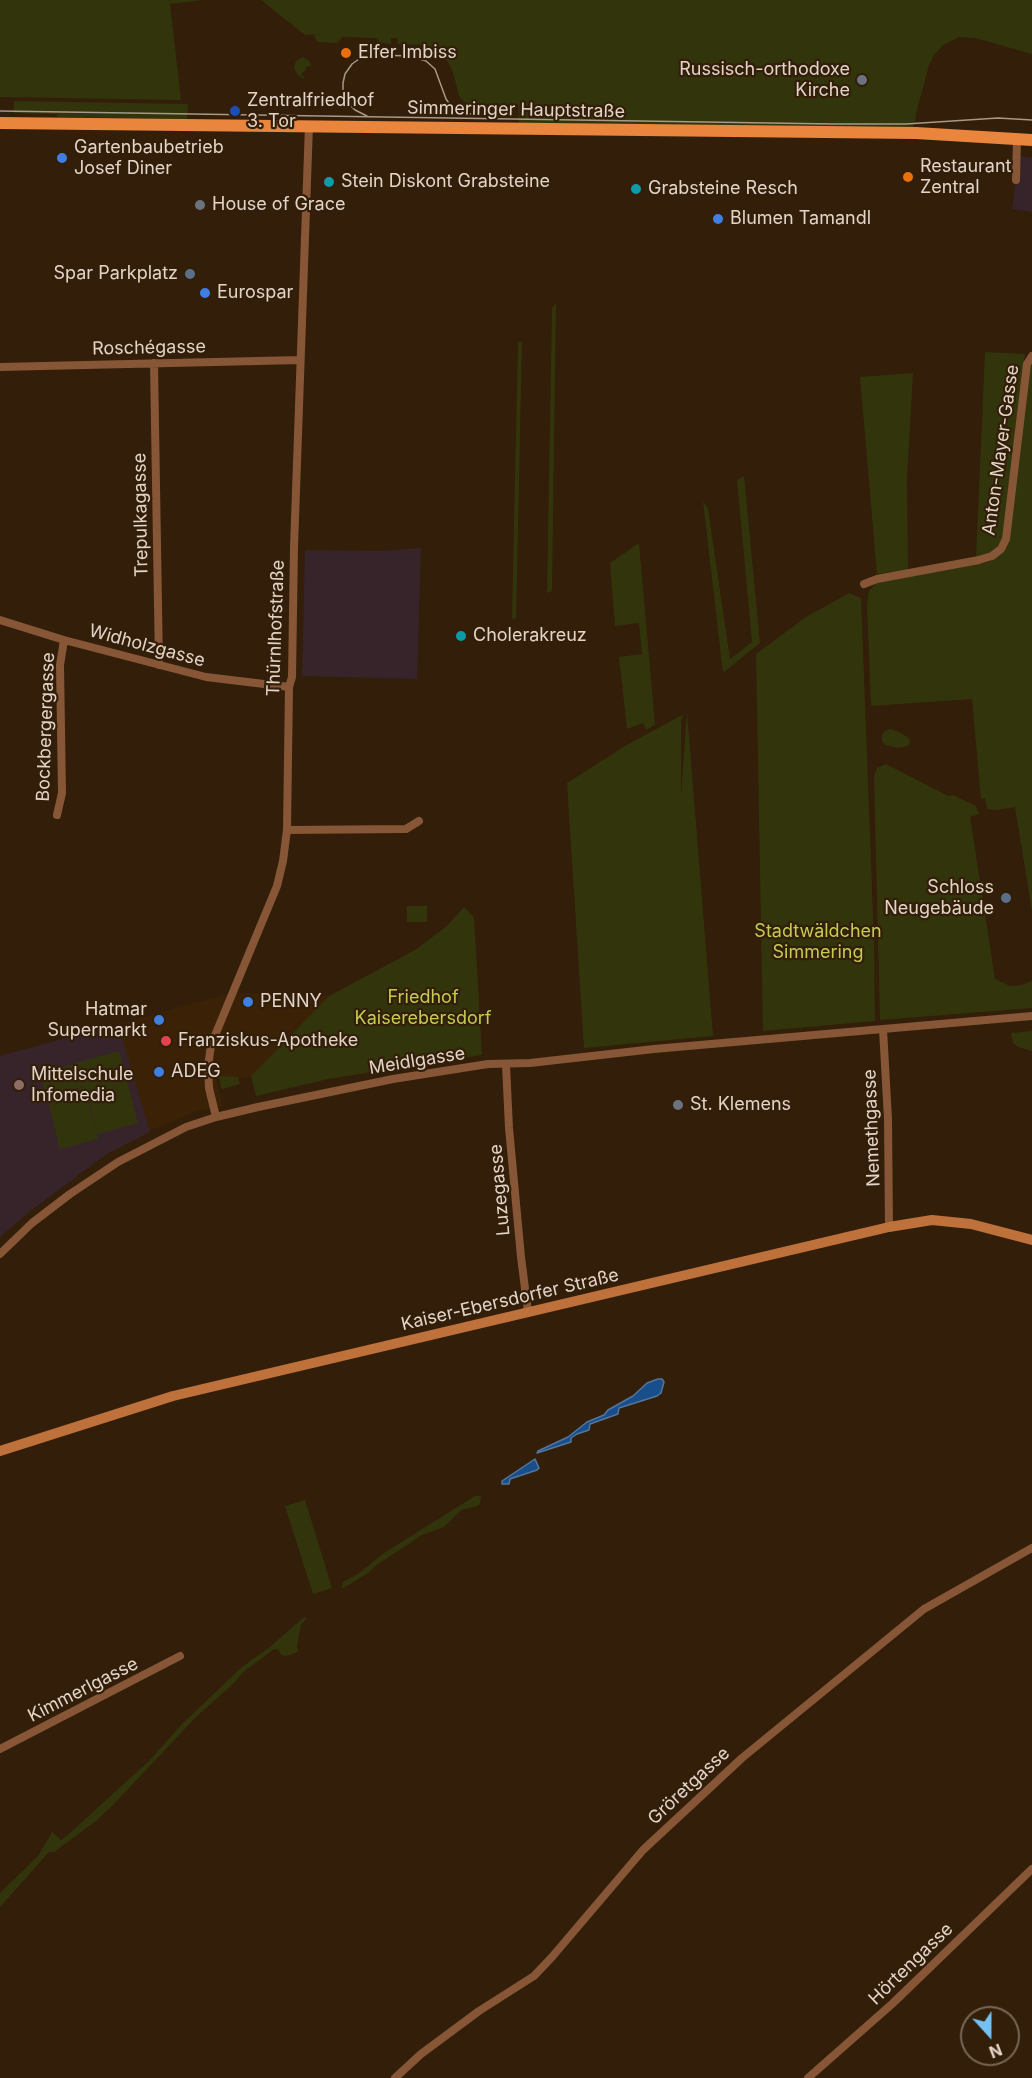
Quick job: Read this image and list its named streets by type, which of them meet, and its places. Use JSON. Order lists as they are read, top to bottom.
{
  "streets": {
    "main road": ["Simmeringer Hauptstraße", "Kaiser-Ebersdorfer Straße"],
    "street": [
      "Roschégasse",
      "Anton-Mayer-Gasse",
      "Trepulkagasse",
      "Thürnlhofstraße",
      "Widholzgasse",
      "Bockbergergasse",
      "Meidlgasse",
      "Nemethgasse",
      "Luzegasse",
      "Kimmerlgasse",
      "Gröretgasse",
      "Hörtengasse"
    ]
  },
  "crossings": [
    ["Simmeringer Hauptstraße", "Thürnlhofstraße"],
    ["Roschégasse", "Trepulkagasse"],
    ["Roschégasse", "Thürnlhofstraße"],
    ["Trepulkagasse", "Widholzgasse"],
    ["Thürnlhofstraße", "Widholzgasse"],
    ["Thürnlhofstraße", "Meidlgasse"],
    ["Widholzgasse", "Bockbergergasse"],
    ["Meidlgasse", "Nemethgasse"],
    ["Meidlgasse", "Luzegasse"],
    ["Nemethgasse", "Kaiser-Ebersdorfer Straße"],
    ["Luzegasse", "Kaiser-Ebersdorfer Straße"]
  ],
  "parks": ["Stadtwäldchen Simmering", "Friedhof Kaiserebersdorf"],
  "places": [
    "Elfer Imbiss",
    "Russisch-orthodoxe Kirche",
    "Zentralfriedhof 3. Tor",
    "Gartenbaubetrieb Josef Diner",
    "Restaurant Zentral",
    "Stein Diskont Grabsteine",
    "Grabsteine Resch",
    "House of Grace",
    "Blumen Tamandl",
    "Spar Parkplatz",
    "Eurospar",
    "Cholerakreuz",
    "Schloss Neugebäude",
    "PENNY",
    "Hatmar Supermarkt",
    "Franziskus-Apotheke",
    "ADEG",
    "Mittelschule Infomedia",
    "St. Klemens"
  ],
  "north": "bottom"
}
